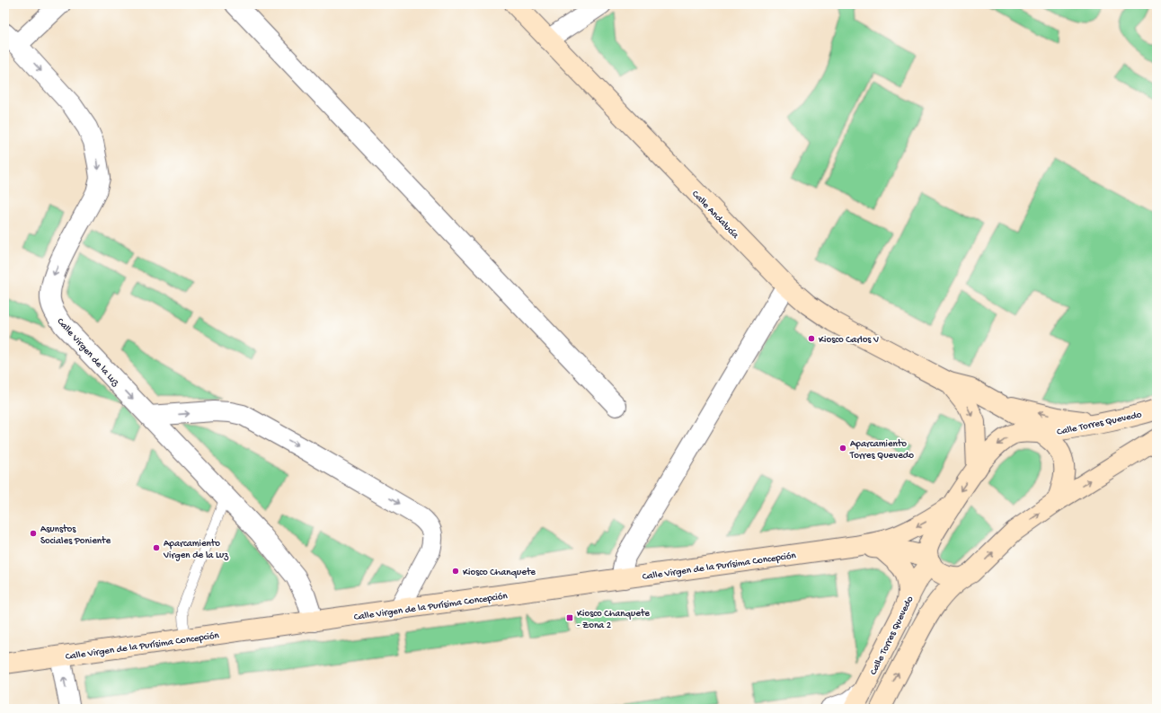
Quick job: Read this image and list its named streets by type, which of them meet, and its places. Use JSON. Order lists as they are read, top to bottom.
{
  "streets": {
    "main road": ["Calle Andalucía", "Calle Torres Quevedo", "Calle Virgen de la Purísima Concepción"],
    "street": ["Calle Virgen de la Luz"]
  },
  "crossings": [
    ["Calle Virgen de la Luz", "Calle Virgen de la Purísima Concepción"]
  ],
  "one_way": ["Calle Virgen de la Luz"],
  "places": {
    "other": [
      "Kiosco Carlos V",
      "Aparcamiento Torres Quevedo",
      "Asunstos Sociales Poniente",
      "Aparcamiento Virgen de la Luz",
      "Kiosco Chanquete"
    ],
    "transit": ["Kiosco Chanquete - Zona 2"]
  }
}
